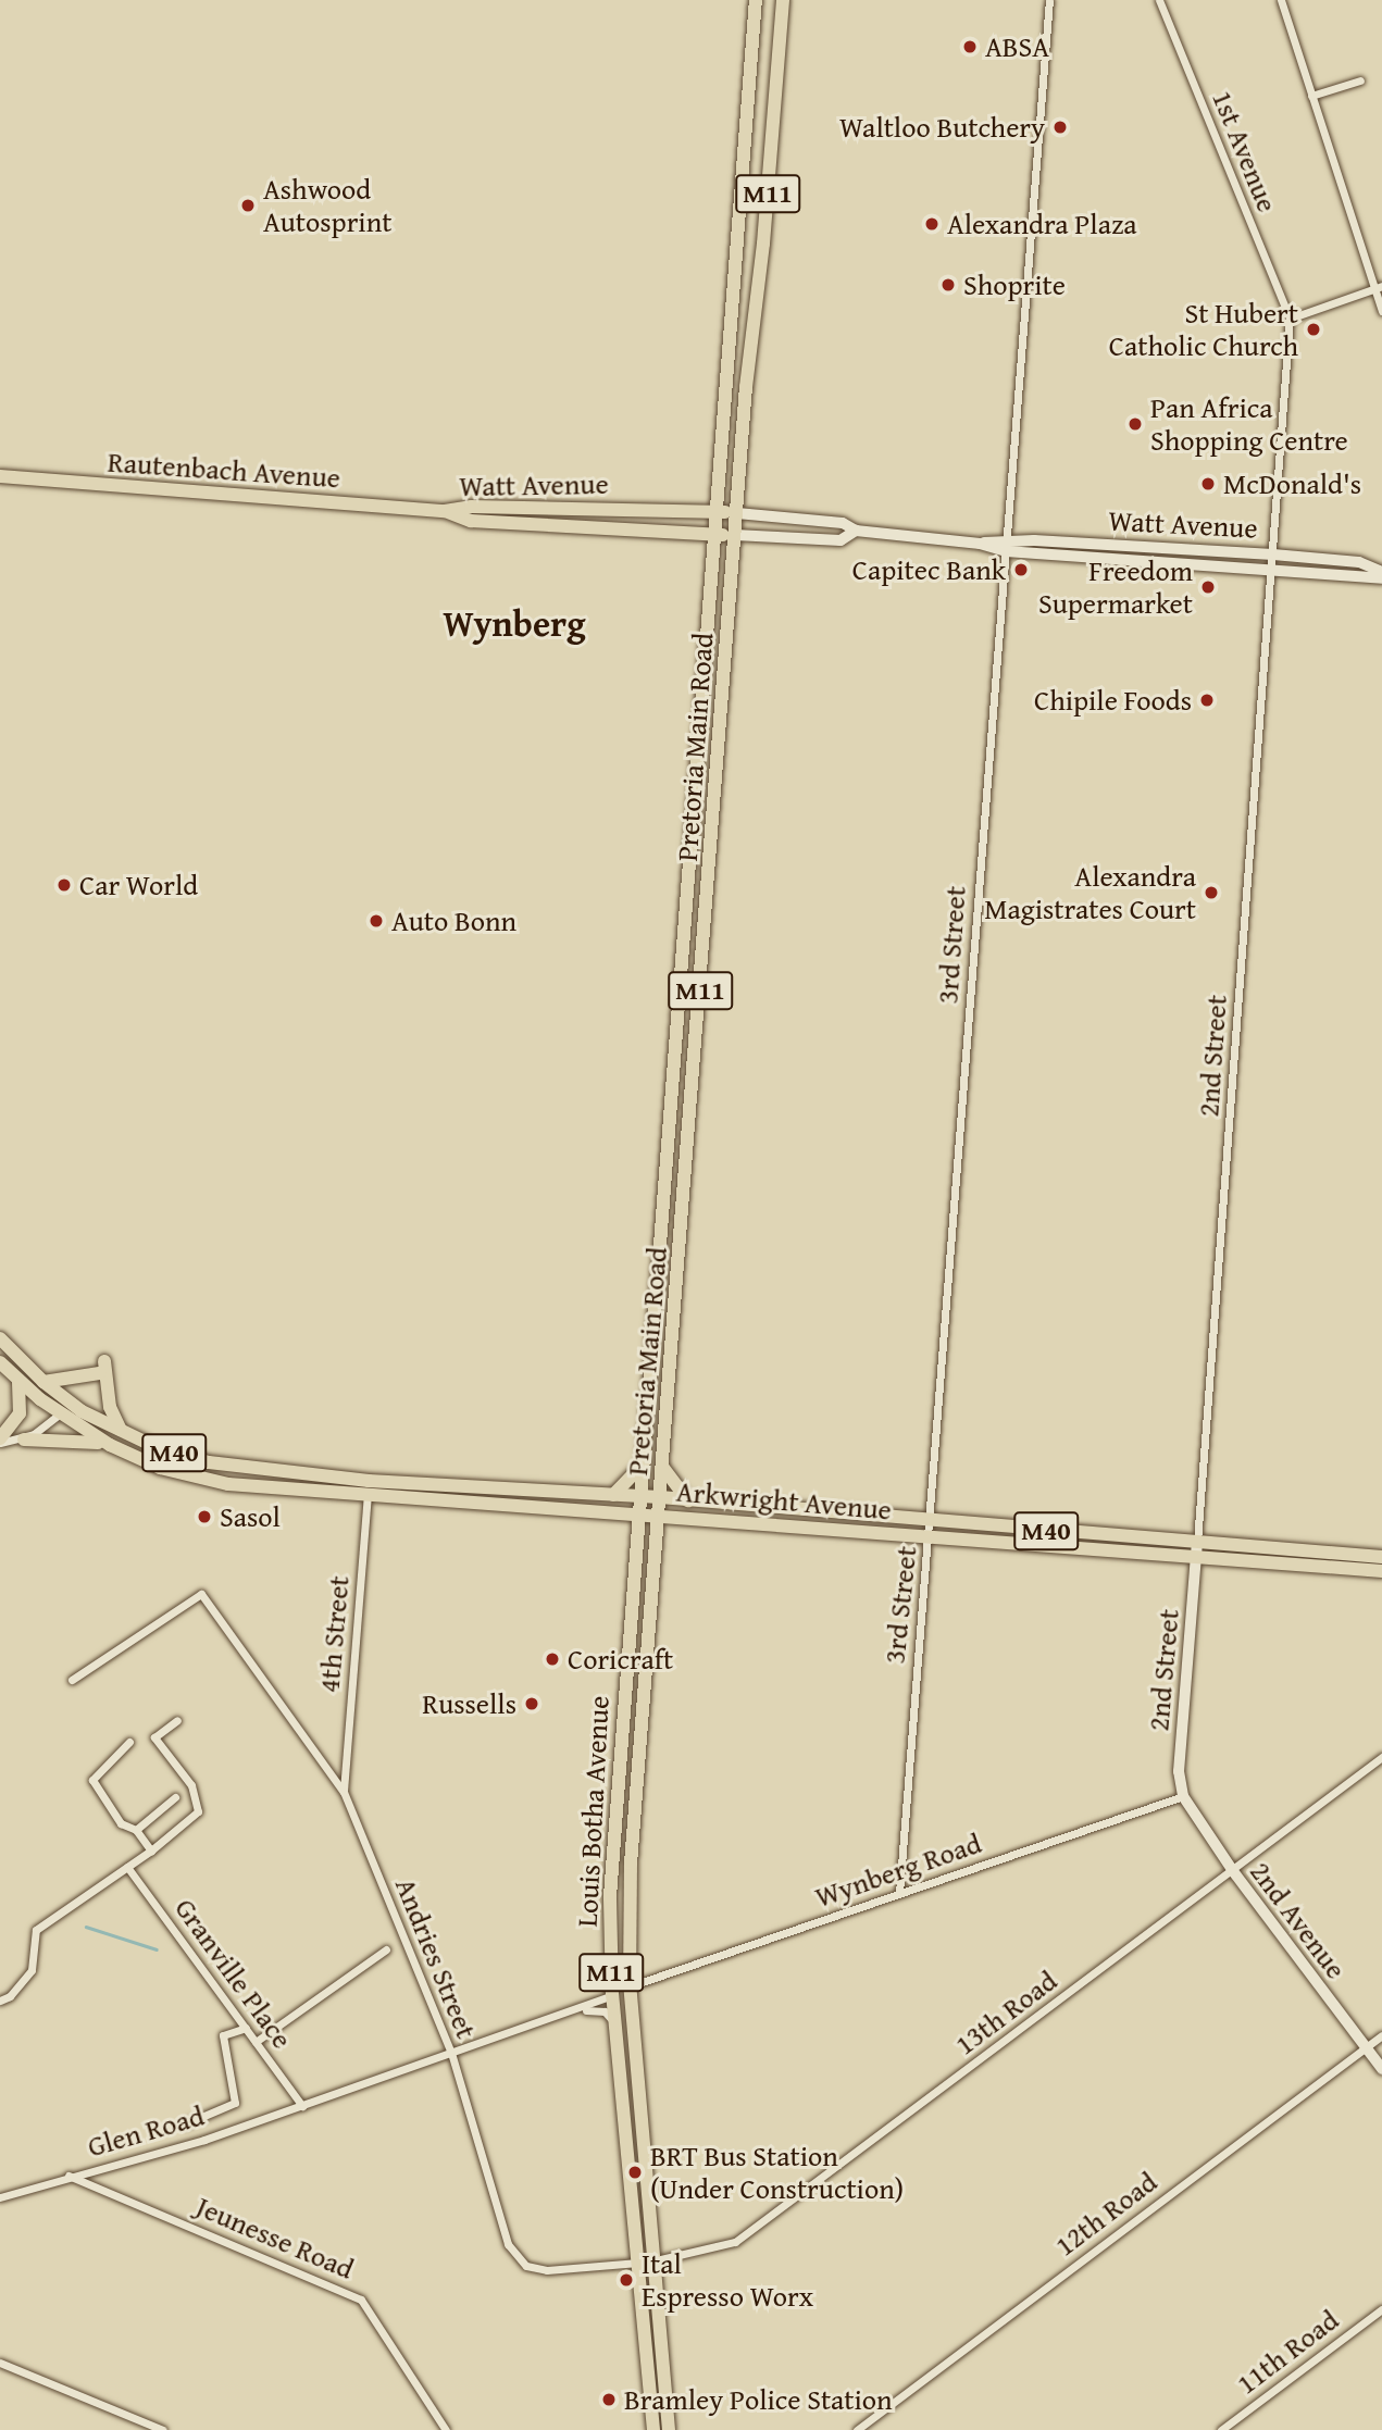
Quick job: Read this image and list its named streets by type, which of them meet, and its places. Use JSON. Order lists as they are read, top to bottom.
{
  "streets": {
    "main road": [
      "M11",
      "Rautenbach Avenue",
      "Watt Avenue",
      "Pretoria Main Road",
      "M40",
      "Arkwright Avenue",
      "Louis Botha Avenue"
    ],
    "street": [
      "1st Avenue",
      "3rd Street",
      "2nd Street",
      "4th Street",
      "Wynberg Road",
      "2nd Avenue",
      "Andries Street",
      "Granville Place",
      "13th Road",
      "Glen Road",
      "12th Road",
      "Jeunesse Road",
      "11th Road"
    ]
  },
  "crossings": [
    ["1st Avenue", "2nd Street"],
    ["M11", "Pretoria Main Road"],
    ["M11", "Arkwright Avenue"],
    ["M11", "Louis Botha Avenue"],
    ["Rautenbach Avenue", "Watt Avenue"],
    ["Watt Avenue", "Pretoria Main Road"],
    ["Watt Avenue", "3rd Street"],
    ["Watt Avenue", "2nd Street"],
    ["Pretoria Main Road", "Arkwright Avenue"],
    ["3rd Street", "Arkwright Avenue"],
    ["3rd Street", "Wynberg Road"],
    ["2nd Street", "Arkwright Avenue"],
    ["2nd Street", "Wynberg Road"],
    ["2nd Street", "2nd Avenue"],
    ["M40", "Arkwright Avenue"],
    ["Arkwright Avenue", "4th Street"],
    ["Arkwright Avenue", "Louis Botha Avenue"],
    ["4th Street", "Andries Street"],
    ["Louis Botha Avenue", "Wynberg Road"],
    ["Louis Botha Avenue", "Andries Street"],
    ["Louis Botha Avenue", "13th Road"],
    ["Wynberg Road", "2nd Avenue"],
    ["2nd Avenue", "13th Road"],
    ["2nd Avenue", "12th Road"],
    ["Andries Street", "13th Road"],
    ["Granville Place", "Glen Road"],
    ["Glen Road", "Jeunesse Road"]
  ],
  "districts": ["Wynberg"],
  "places": [
    "ABSA",
    "Waltloo Butchery",
    "Ashwood Autosprint",
    "Alexandra Plaza",
    "Shoprite",
    "St Hubert Catholic Church",
    "Pan Africa Shopping Centre",
    "McDonald's",
    "Capitec Bank",
    "Freedom Supermarket",
    "Chipile Foods",
    "Car World",
    "Alexandra Magistrates Court",
    "Auto Bonn",
    "Sasol",
    "Coricraft",
    "Russells",
    "BRT Bus Station (Under Construction)",
    "Ital Espresso Worx",
    "Bramley Police Station"
  ]
}
